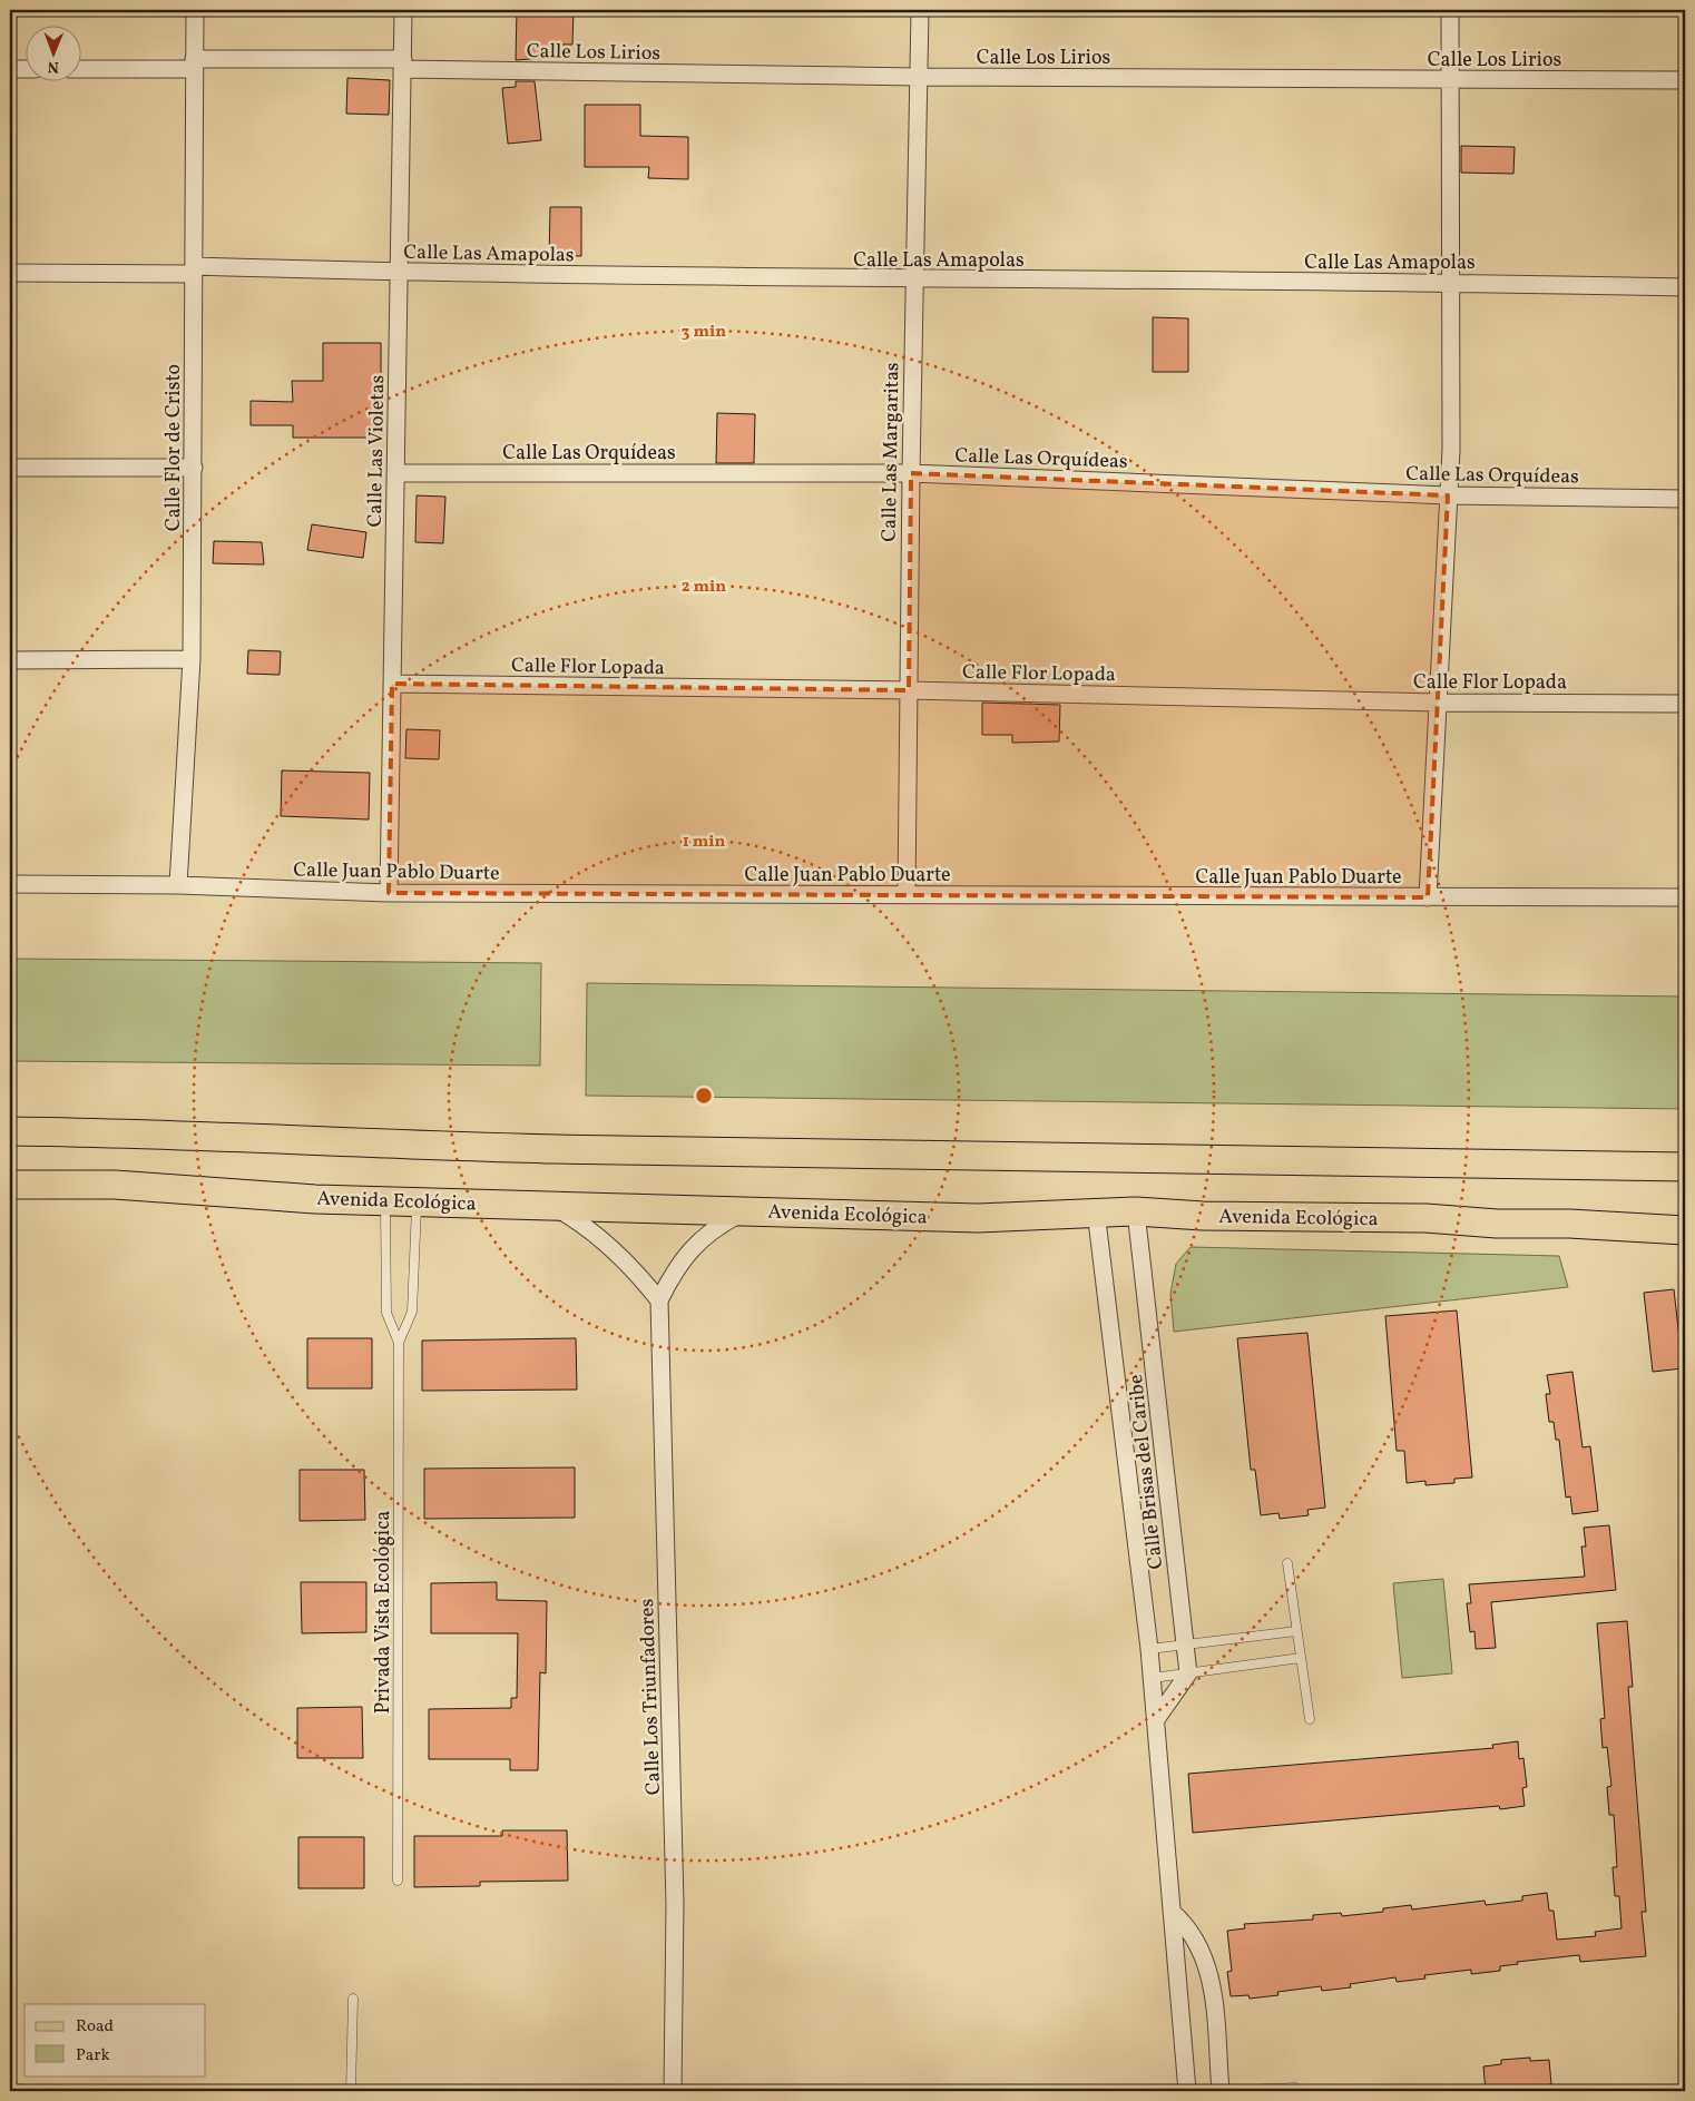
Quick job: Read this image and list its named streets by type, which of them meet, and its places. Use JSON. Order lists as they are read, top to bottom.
{
  "streets": {
    "main road": ["Avenida Ecológica"],
    "street": [
      "Calle Los Lirios",
      "Calle Las Amapolas",
      "Calle Flor de Cristo",
      "Calle Las Violetas",
      "Calle Las Orquídeas",
      "Calle Las Margaritas",
      "Calle Flor Lopada",
      "Calle Juan Pablo Duarte",
      "Calle Brisas del Caribe",
      "Calle Los Triunfadores"
    ],
    "lane": ["Privada Vista Ecológica"]
  },
  "crossings": [
    ["Calle Los Lirios", "Calle Flor de Cristo"],
    ["Calle Los Lirios", "Calle Las Violetas"],
    ["Calle Los Lirios", "Calle Las Margaritas"],
    ["Calle Las Amapolas", "Calle Flor de Cristo"],
    ["Calle Las Amapolas", "Calle Las Violetas"],
    ["Calle Las Amapolas", "Calle Las Margaritas"],
    ["Calle Flor de Cristo", "Calle Juan Pablo Duarte"],
    ["Calle Las Violetas", "Calle Las Orquídeas"],
    ["Calle Las Violetas", "Calle Flor Lopada"],
    ["Calle Las Violetas", "Calle Juan Pablo Duarte"],
    ["Calle Las Orquídeas", "Calle Las Margaritas"],
    ["Calle Las Margaritas", "Calle Flor Lopada"],
    ["Calle Las Margaritas", "Calle Juan Pablo Duarte"],
    ["Avenida Ecológica", "Calle Brisas del Caribe"],
    ["Avenida Ecológica", "Privada Vista Ecológica"],
    ["Avenida Ecológica", "Calle Los Triunfadores"]
  ],
  "legend": ["Road", "Park"],
  "north": "bottom",
  "rings": ["3 min", "2 min", "1 min"]
}
